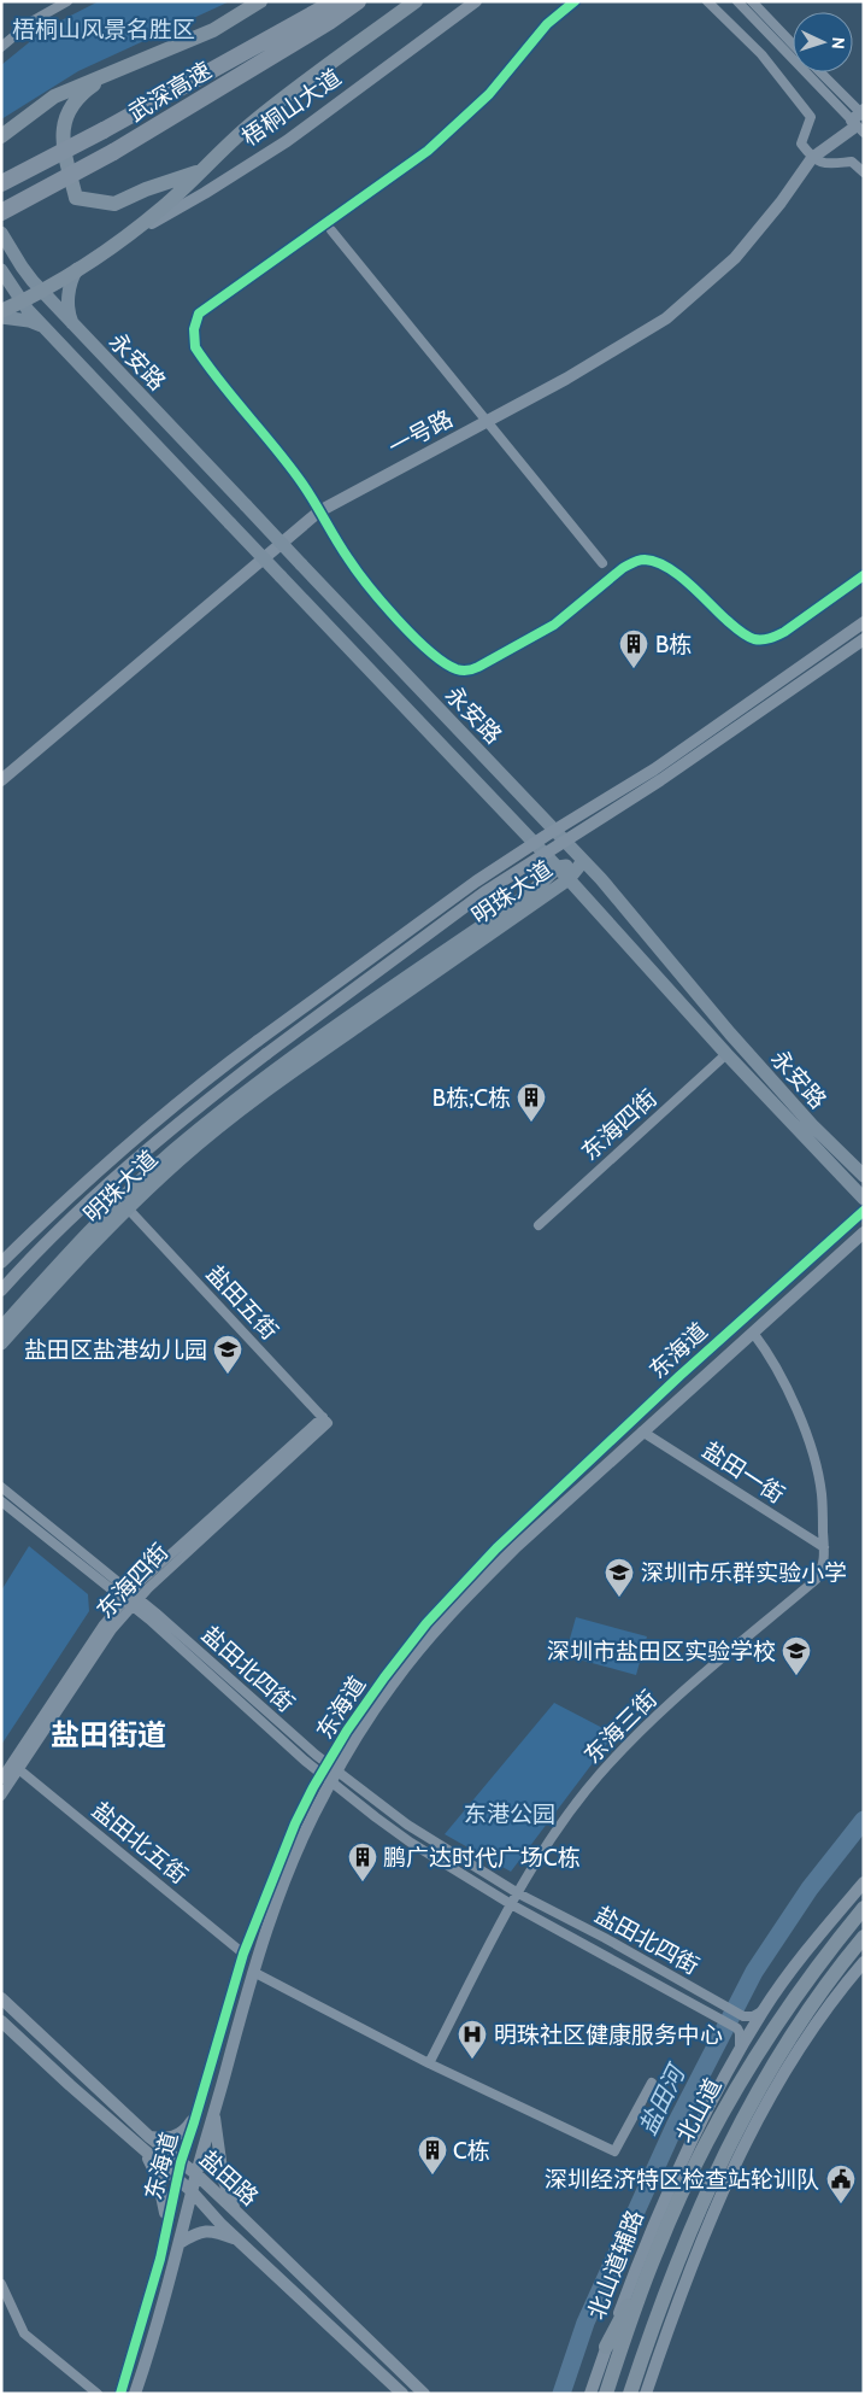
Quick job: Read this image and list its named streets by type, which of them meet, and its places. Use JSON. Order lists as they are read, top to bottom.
{
  "streets": {
    "highway": ["武深高速"],
    "main road": [
      "梧桐山大道",
      "永安路",
      "明珠大道",
      "北山道"
    ],
    "street": [
      "一号路",
      "东海四街",
      "盐田五街",
      "东海道",
      "盐田一街",
      "盐田北四街",
      "东海三街",
      "盐田北五街",
      "盐田路",
      "北山道辅路"
    ]
  },
  "crossings": [
    ["梧桐山大道", "永安路"],
    ["永安路", "明珠大道"],
    ["永安路", "东海四街"],
    ["明珠大道", "盐田五街"],
    ["东海四街", "盐田五街"],
    ["东海四街", "盐田北四街"],
    ["东海四街", "盐田北五街"],
    ["东海道", "盐田一街"],
    ["东海道", "盐田北四街"],
    ["东海道", "盐田北五街"],
    ["东海道", "盐田路"],
    ["盐田一街", "东海三街"],
    ["盐田北四街", "东海三街"],
    ["盐田北四街", "北山道辅路"]
  ],
  "districts": ["盐田街道"],
  "water": ["盐田河"],
  "parks": ["梧桐山风景名胜区", "东港公园"],
  "places": {
    "building": [
      "B栋",
      "B栋;C栋",
      "鹏广达时代广场C栋",
      "C栋"
    ],
    "school or university": ["盐田区盐港幼儿园", "深圳市乐群实验小学", "深圳市盐田区实验学校"],
    "hospital": ["明珠社区健康服务中心"],
    "public building": ["深圳经济特区检查站轮训队"]
  },
  "north": "right"
}
